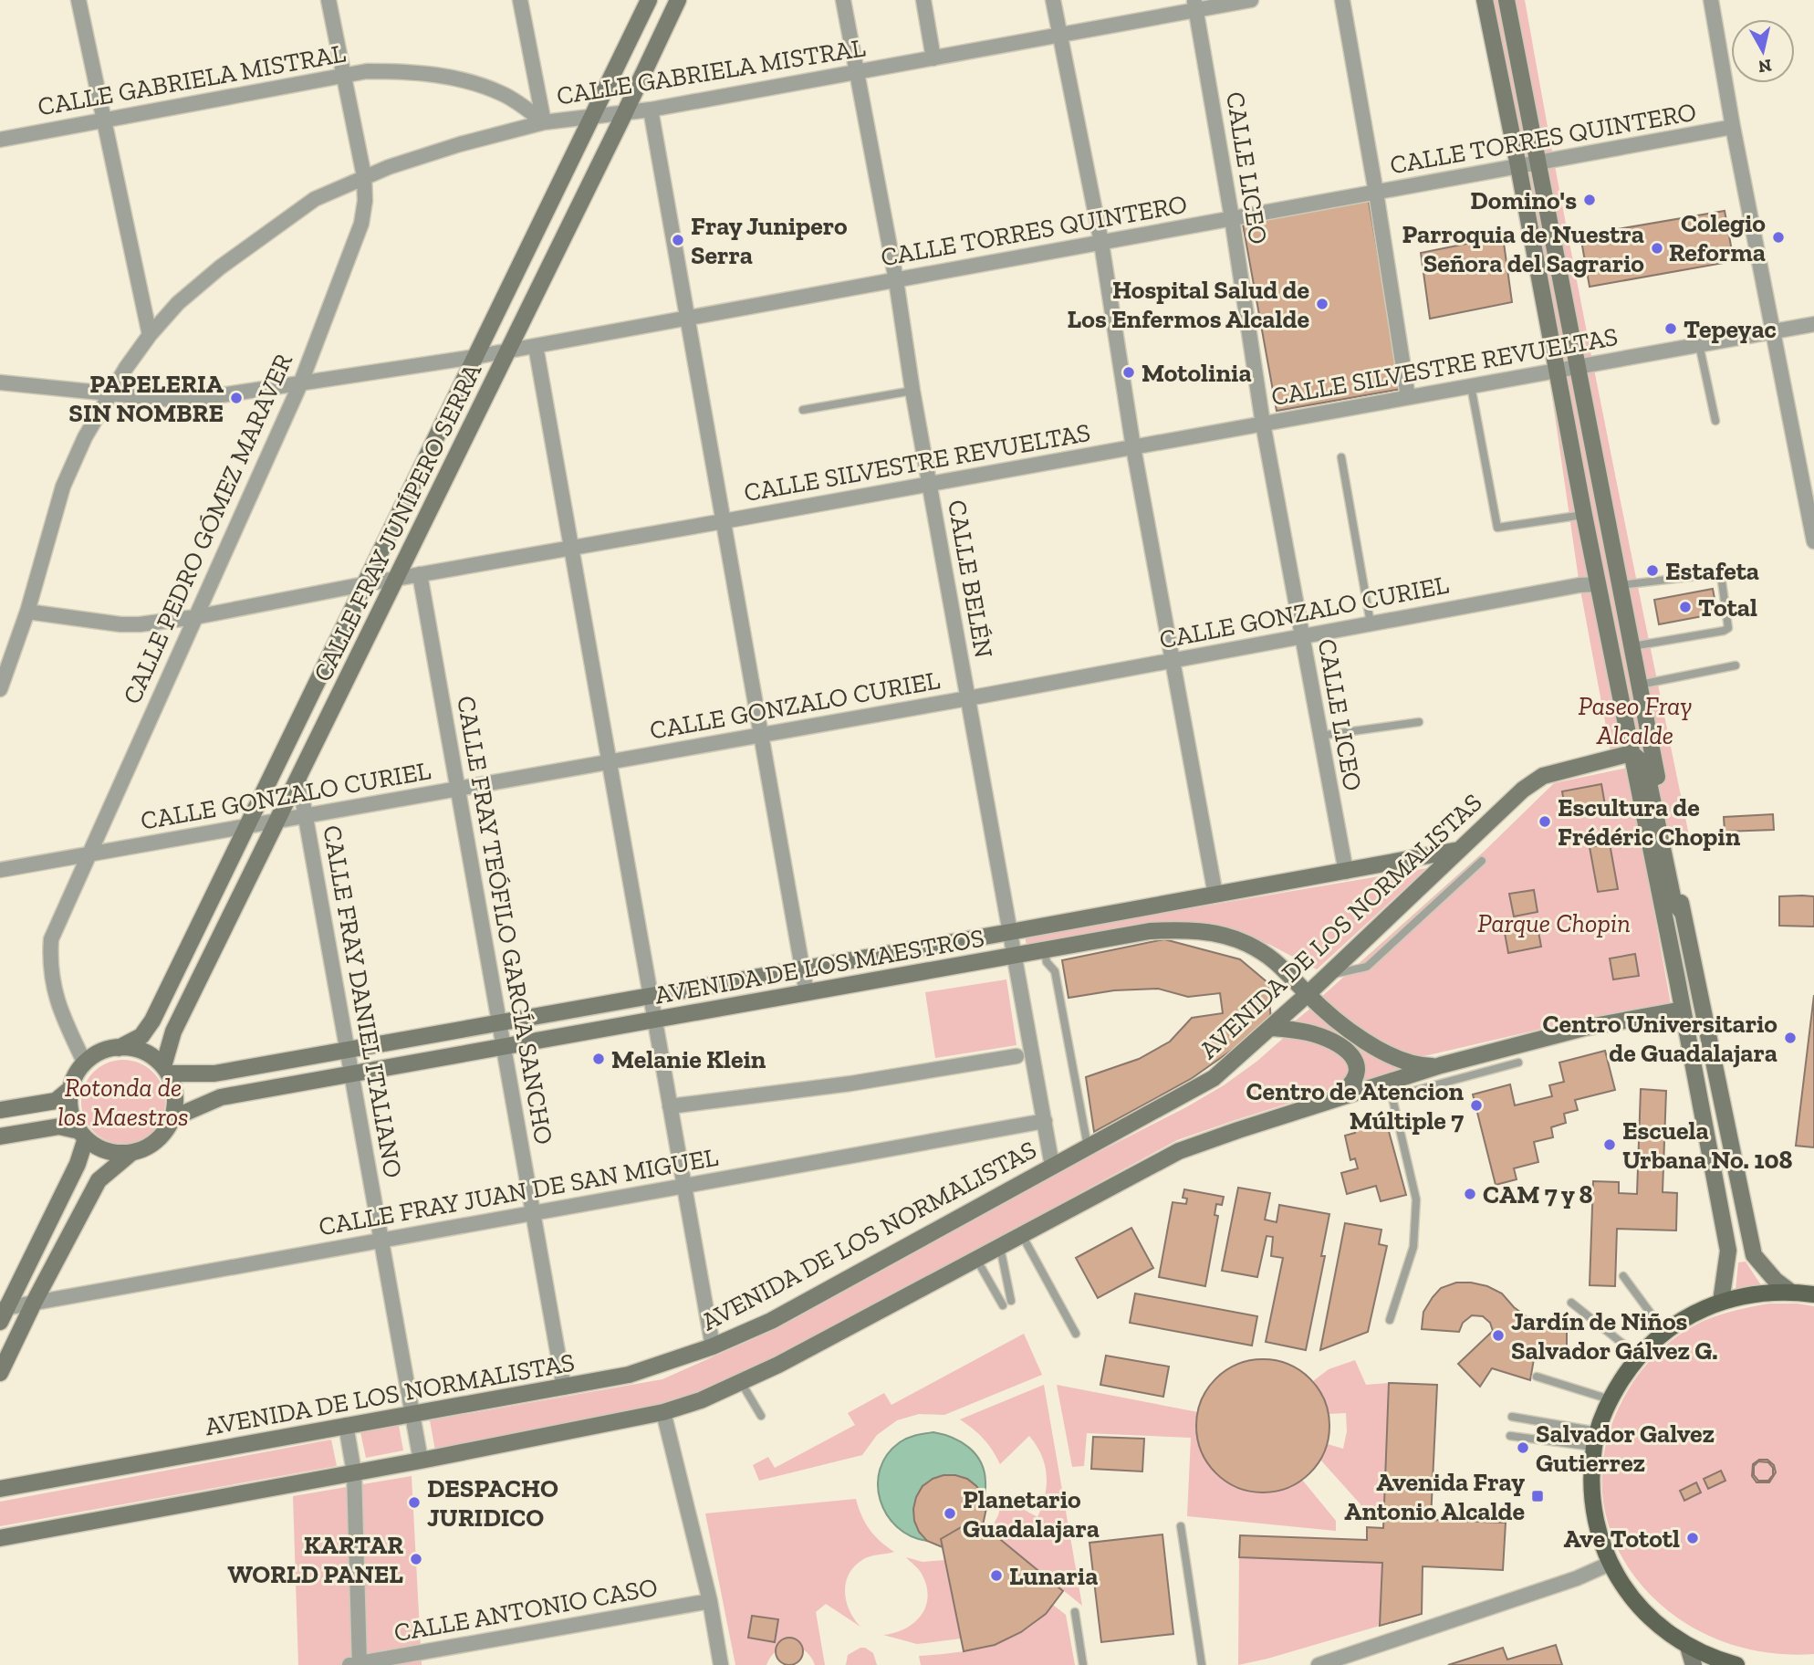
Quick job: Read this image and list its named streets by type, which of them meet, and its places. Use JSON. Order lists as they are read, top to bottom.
{
  "streets": {
    "street": [
      "CALLE GABRIELA MISTRAL",
      "CALLE TORRES QUINTERO",
      "CALLE LICEO",
      "CALLE SILVESTRE REVUELTAS",
      "CALLE FRAY JUNÍPERO SERRA",
      "CALLE PEDRO GÓMEZ MARAVER",
      "CALLE BELÉN",
      "CALLE GONZALO CURIEL",
      "CALLE FRAY TEÓFILO GARCÍA SANCHO",
      "AVENIDA DE LOS NORMALISTAS",
      "AVENIDA DE LOS MAESTROS",
      "CALLE FRAY DANIEL ITALIANO",
      "CALLE FRAY JUAN DE SAN MIGUEL",
      "CALLE ANTONIO CASO"
    ]
  },
  "crossings": [
    ["CALLE GABRIELA MISTRAL", "CALLE LICEO"],
    ["CALLE GABRIELA MISTRAL", "CALLE FRAY JUNÍPERO SERRA"],
    ["CALLE GABRIELA MISTRAL", "CALLE PEDRO GÓMEZ MARAVER"],
    ["CALLE GABRIELA MISTRAL", "CALLE BELÉN"],
    ["CALLE TORRES QUINTERO", "CALLE LICEO"],
    ["CALLE TORRES QUINTERO", "CALLE FRAY JUNÍPERO SERRA"],
    ["CALLE TORRES QUINTERO", "CALLE PEDRO GÓMEZ MARAVER"],
    ["CALLE TORRES QUINTERO", "CALLE BELÉN"],
    ["CALLE LICEO", "CALLE SILVESTRE REVUELTAS"],
    ["CALLE LICEO", "CALLE GONZALO CURIEL"],
    ["CALLE LICEO", "AVENIDA DE LOS MAESTROS"],
    ["CALLE SILVESTRE REVUELTAS", "CALLE FRAY JUNÍPERO SERRA"],
    ["CALLE SILVESTRE REVUELTAS", "CALLE PEDRO GÓMEZ MARAVER"],
    ["CALLE SILVESTRE REVUELTAS", "CALLE BELÉN"],
    ["CALLE SILVESTRE REVUELTAS", "CALLE FRAY TEÓFILO GARCÍA SANCHO"],
    ["CALLE FRAY JUNÍPERO SERRA", "CALLE PEDRO GÓMEZ MARAVER"],
    ["CALLE FRAY JUNÍPERO SERRA", "CALLE GONZALO CURIEL"],
    ["CALLE FRAY JUNÍPERO SERRA", "AVENIDA DE LOS MAESTROS"],
    ["CALLE FRAY JUNÍPERO SERRA", "CALLE FRAY DANIEL ITALIANO"],
    ["CALLE PEDRO GÓMEZ MARAVER", "CALLE GONZALO CURIEL"],
    ["CALLE PEDRO GÓMEZ MARAVER", "AVENIDA DE LOS MAESTROS"],
    ["CALLE BELÉN", "CALLE GONZALO CURIEL"],
    ["CALLE BELÉN", "AVENIDA DE LOS NORMALISTAS"],
    ["CALLE BELÉN", "AVENIDA DE LOS MAESTROS"],
    ["CALLE BELÉN", "CALLE FRAY JUAN DE SAN MIGUEL"],
    ["CALLE GONZALO CURIEL", "CALLE FRAY TEÓFILO GARCÍA SANCHO"],
    ["CALLE GONZALO CURIEL", "CALLE FRAY DANIEL ITALIANO"],
    ["CALLE FRAY TEÓFILO GARCÍA SANCHO", "AVENIDA DE LOS NORMALISTAS"],
    ["CALLE FRAY TEÓFILO GARCÍA SANCHO", "AVENIDA DE LOS MAESTROS"],
    ["CALLE FRAY TEÓFILO GARCÍA SANCHO", "CALLE FRAY JUAN DE SAN MIGUEL"],
    ["AVENIDA DE LOS NORMALISTAS", "AVENIDA DE LOS MAESTROS"],
    ["AVENIDA DE LOS NORMALISTAS", "CALLE FRAY DANIEL ITALIANO"],
    ["AVENIDA DE LOS MAESTROS", "CALLE FRAY DANIEL ITALIANO"],
    ["CALLE FRAY DANIEL ITALIANO", "CALLE FRAY JUAN DE SAN MIGUEL"]
  ],
  "parks": ["Paseo Fray Alcalde", "Parque Chopin", "Rotonda de los Maestros"],
  "places": {
    "other": [
      "Domino's",
      "Colegio Reforma",
      "Fray Junipero Serra",
      "Parroquia de Nuestra Señora del Sagrario",
      "Hospital Salud de Los Enfermos Alcalde",
      "Tepeyac",
      "Motolinia",
      "PAPELERIA SIN NOMBRE",
      "Estafeta",
      "Total",
      "Escultura de Frédéric Chopin",
      "Centro Universitario de Guadalajara",
      "Melanie Klein",
      "Centro de Atencion Múltiple 7",
      "Escuela Urbana No. 108",
      "CAM 7 y 8",
      "Jardín de Niños Salvador Gálvez G.",
      "Salvador Galvez Gutierrez",
      "DESPACHO JURIDICO",
      "Planetario Guadalajara",
      "Ave Tototl",
      "KARTAR WORLD PANEL",
      "Lunaria"
    ],
    "transit": ["Avenida Fray Antonio Alcalde"]
  },
  "north": "bottom"
}
